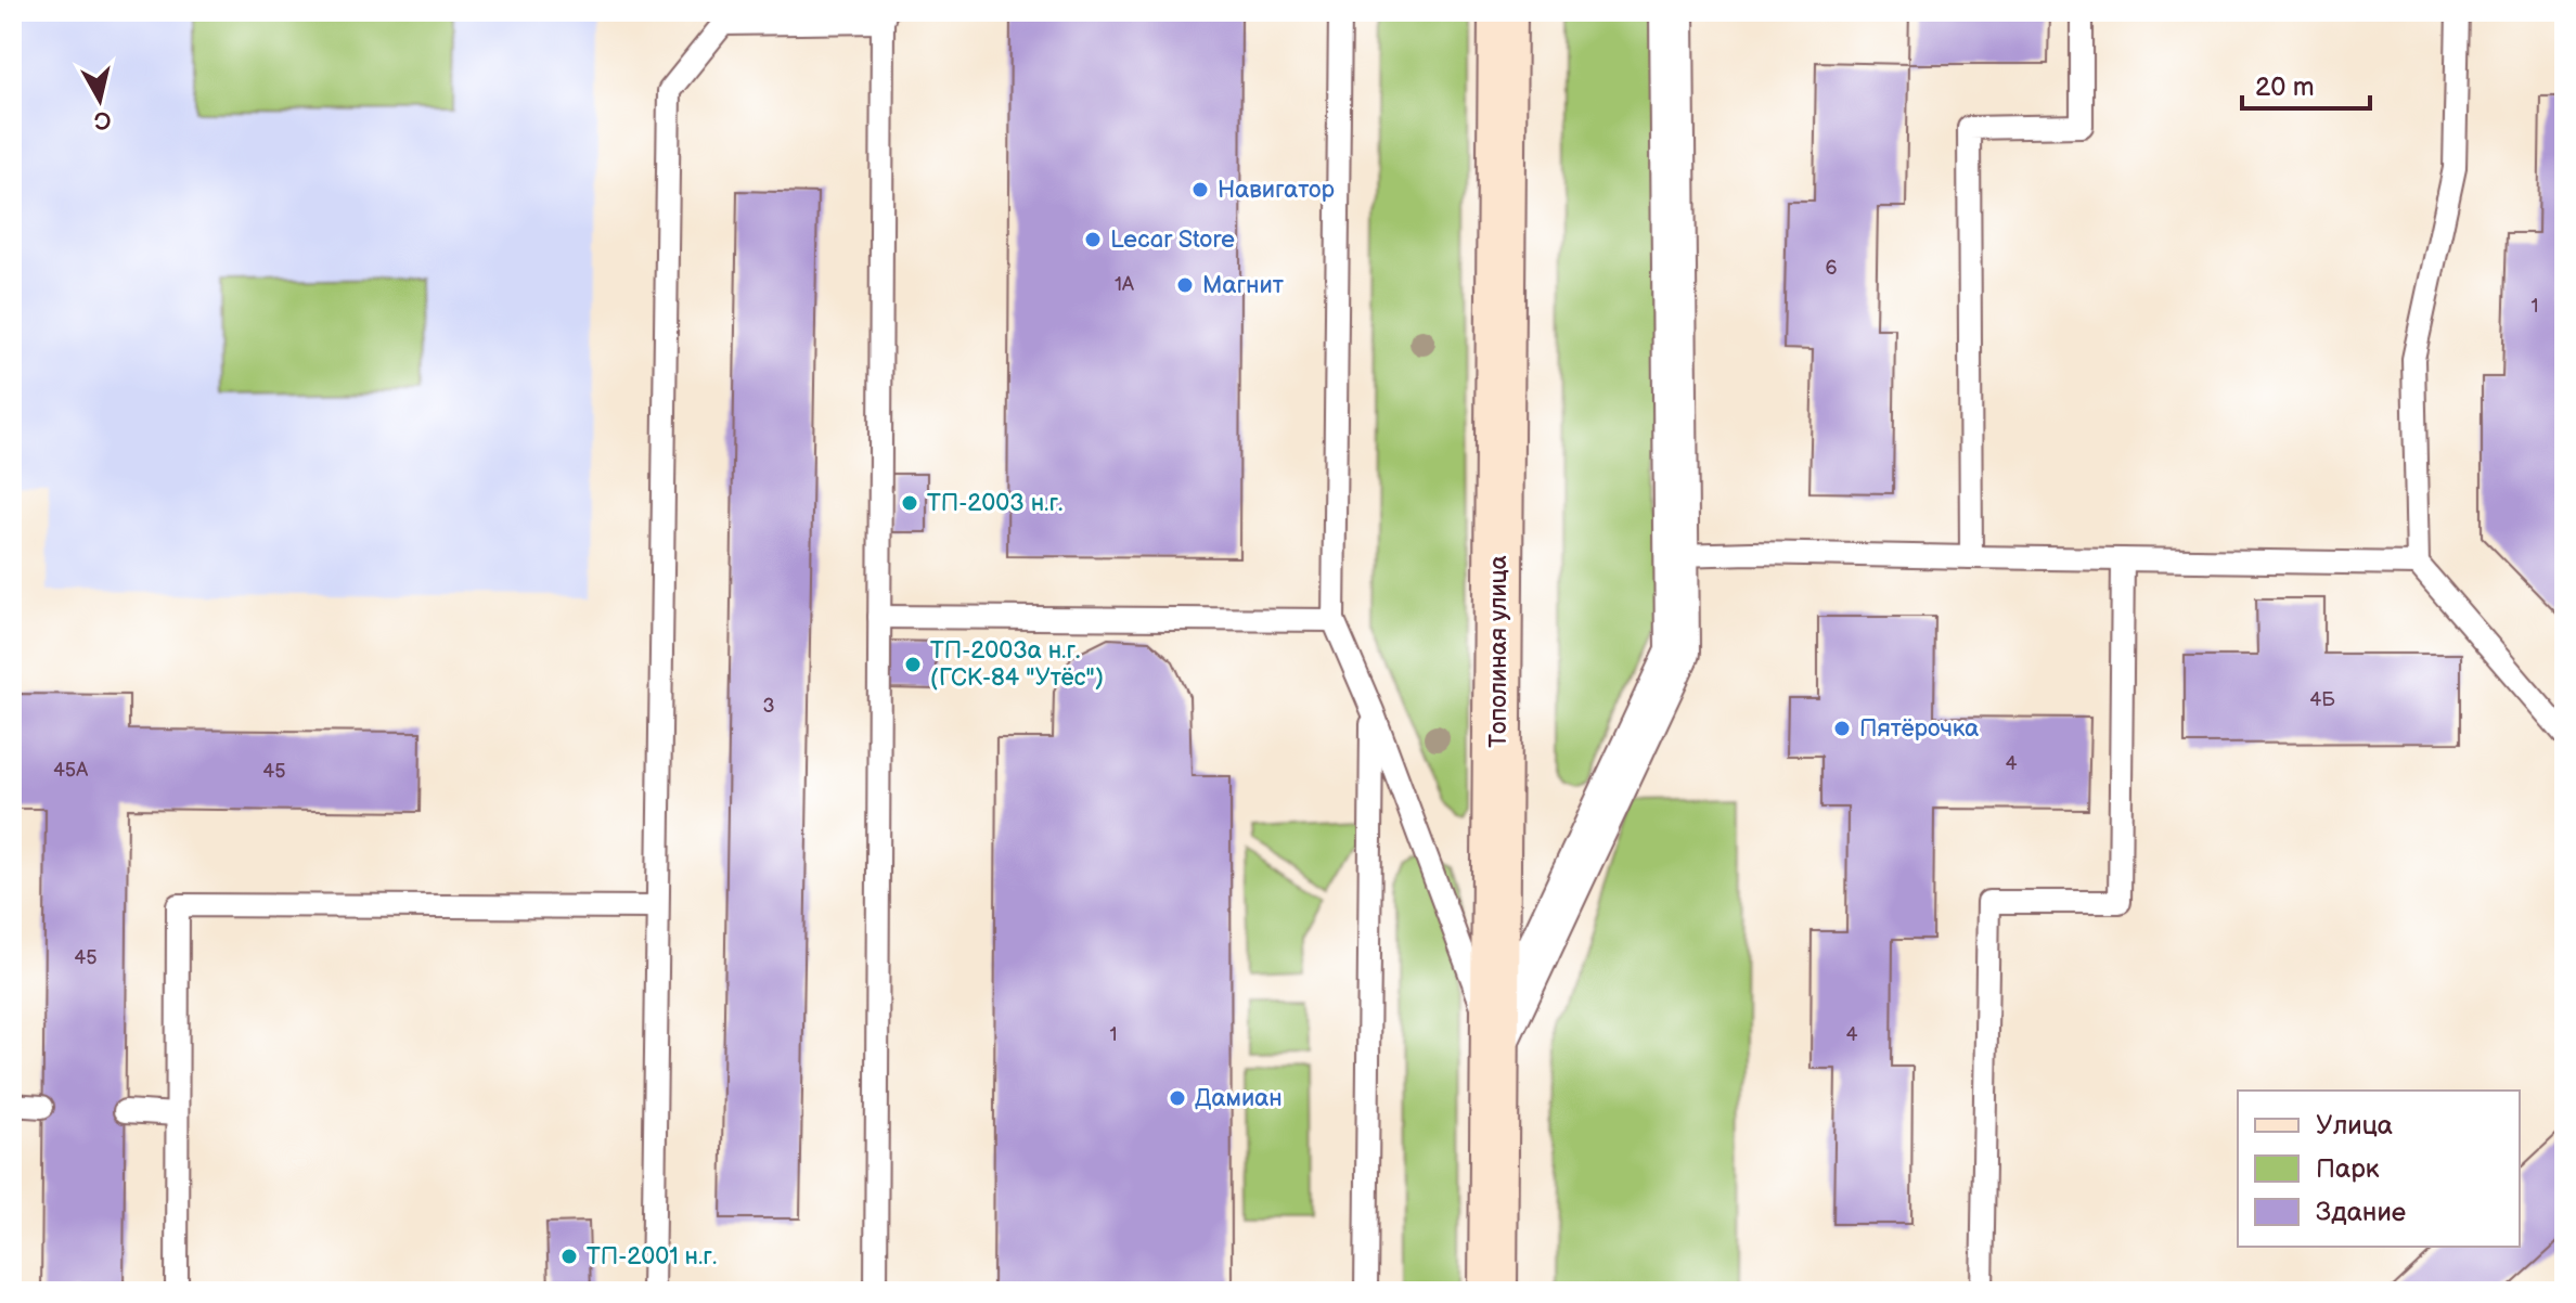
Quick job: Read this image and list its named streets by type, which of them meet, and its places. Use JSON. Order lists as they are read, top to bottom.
{
  "streets": {
    "main road": ["Тополиная улица"]
  },
  "places": [
    "Навигатор",
    "Lecar Store",
    "Магнит",
    "ТП-2003 н.г.",
    "ТП-2003а н.г. (ГСК-84 \"Утёс\")",
    "Пятёрочка",
    "Дамиан",
    "ТП-2001 н.г."
  ],
  "house_numbers": [
    "6",
    "1А",
    "1",
    "4Б",
    "3",
    "4",
    "45А",
    "45",
    "45",
    "1",
    "4"
  ],
  "legend": ["Улица", "Парк", "Здание"],
  "scale_bar": "20 m",
  "north": "bottom"
}
